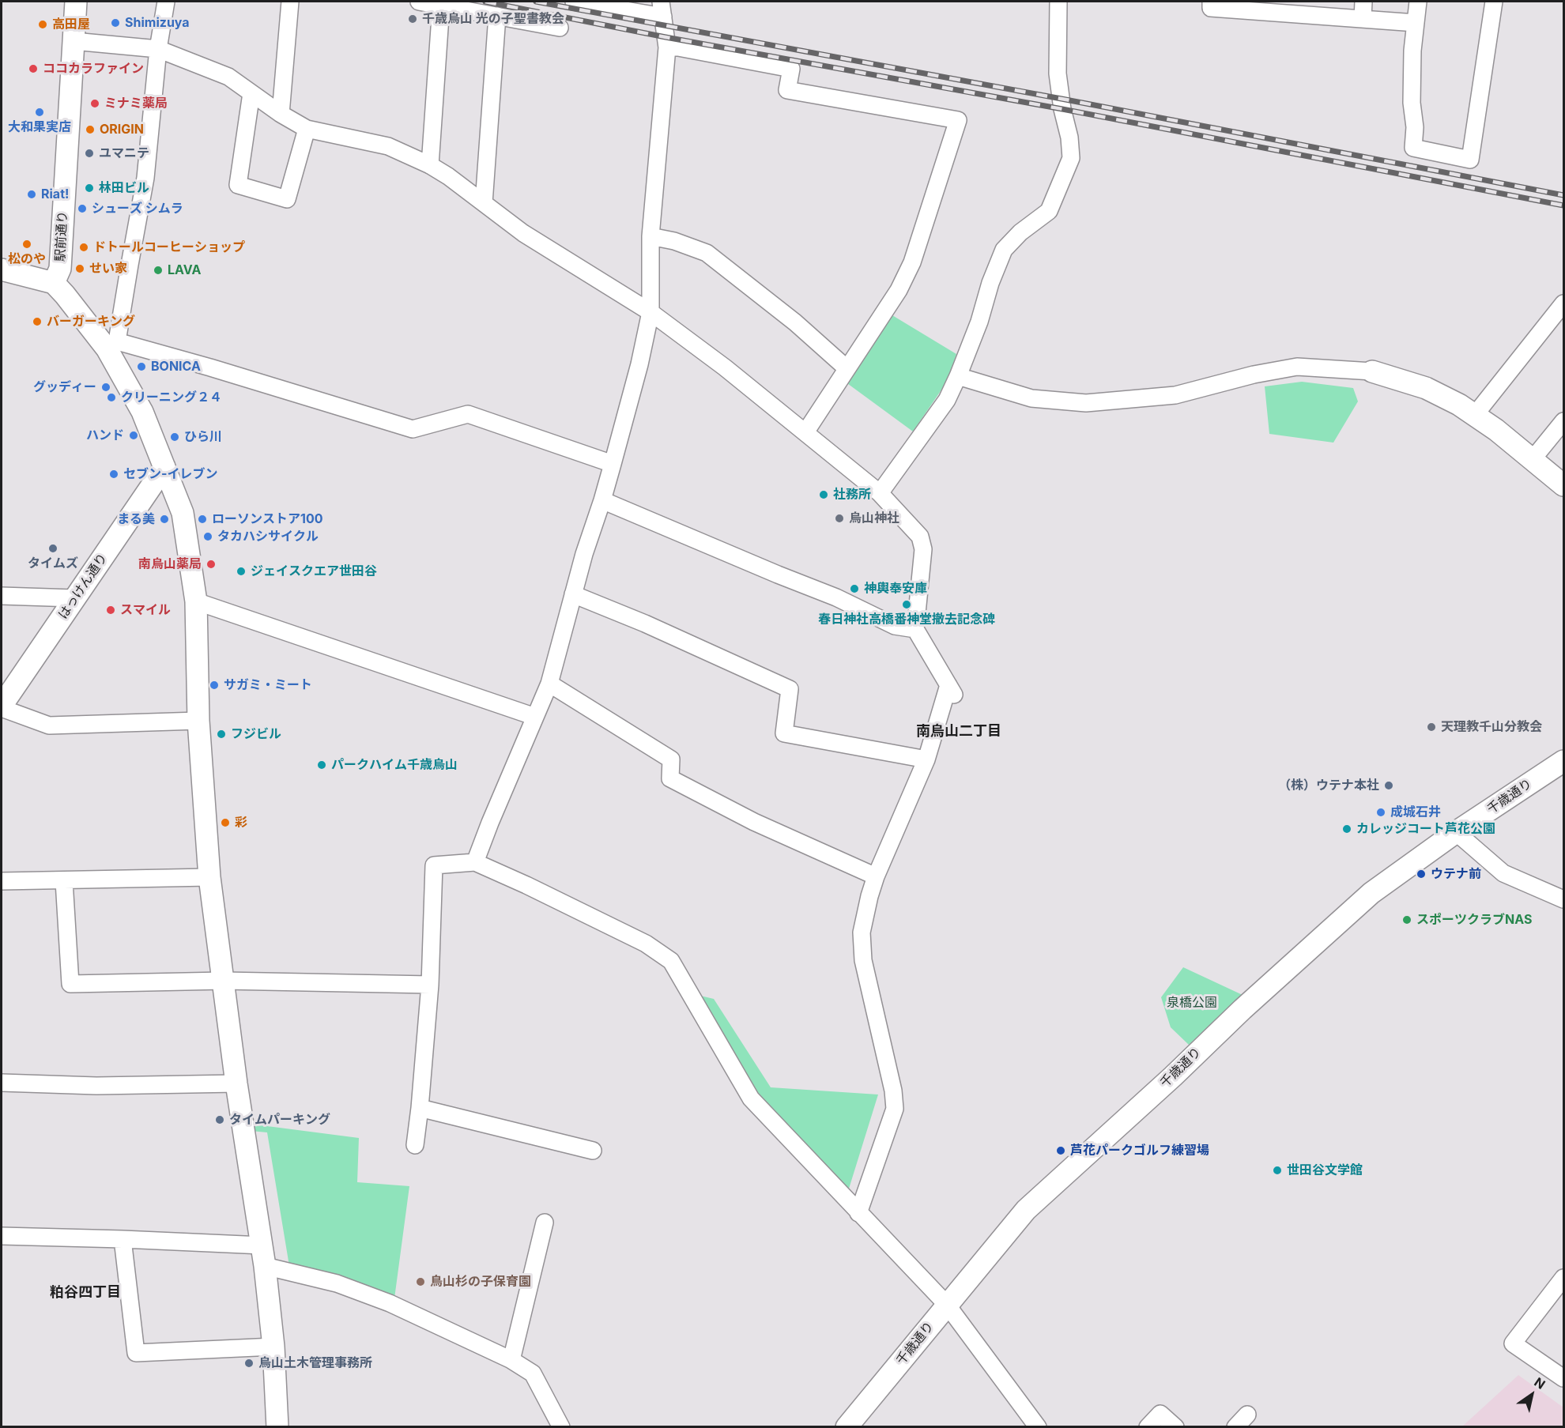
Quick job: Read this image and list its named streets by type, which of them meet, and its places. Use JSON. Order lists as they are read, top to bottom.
{
  "streets": {
    "street": ["駅前通り", "はっけん通り", "千歳通り"]
  },
  "districts": ["南烏山二丁目", "粕谷四丁目"],
  "parks": ["泉橋公園"],
  "places": [
    "千歳烏山 光の子聖書教会",
    "Shimizuya",
    "高田屋",
    "ココカラファイン",
    "ミナミ薬局",
    "大和果実店",
    "ORIGIN",
    "ユマニテ",
    "林田ビル",
    "Riat!",
    "シューズ シムラ",
    "松のや",
    "ドトールコーヒーショップ",
    "せい家",
    "LAVA",
    "バーガーキング",
    "BONICA",
    "グッディー",
    "クリーニング２４",
    "ハンド",
    "ひら川",
    "セブン-イレブン",
    "社務所",
    "烏山神社",
    "まる美",
    "ローソンストア100",
    "タカハシサイクル",
    "タイムズ",
    "南烏山薬局",
    "ジェイスクエア世田谷",
    "神輿奉安庫",
    "春日神社高橋番神堂撤去記念碑",
    "スマイル",
    "サガミ・ミート",
    "天理教千山分教会",
    "フジビル",
    "パークハイム千歳烏山",
    "（株）ウテナ本社",
    "成城石井",
    "彩",
    "カレッジコート芦花公園",
    "ウテナ前",
    "スポーツクラブNAS",
    "タイムパーキング",
    "芦花パークゴルフ練習場",
    "世田谷文学館",
    "鳥山杉の子保育園",
    "烏山土木管理事務所"
  ],
  "north": "top right"
}
